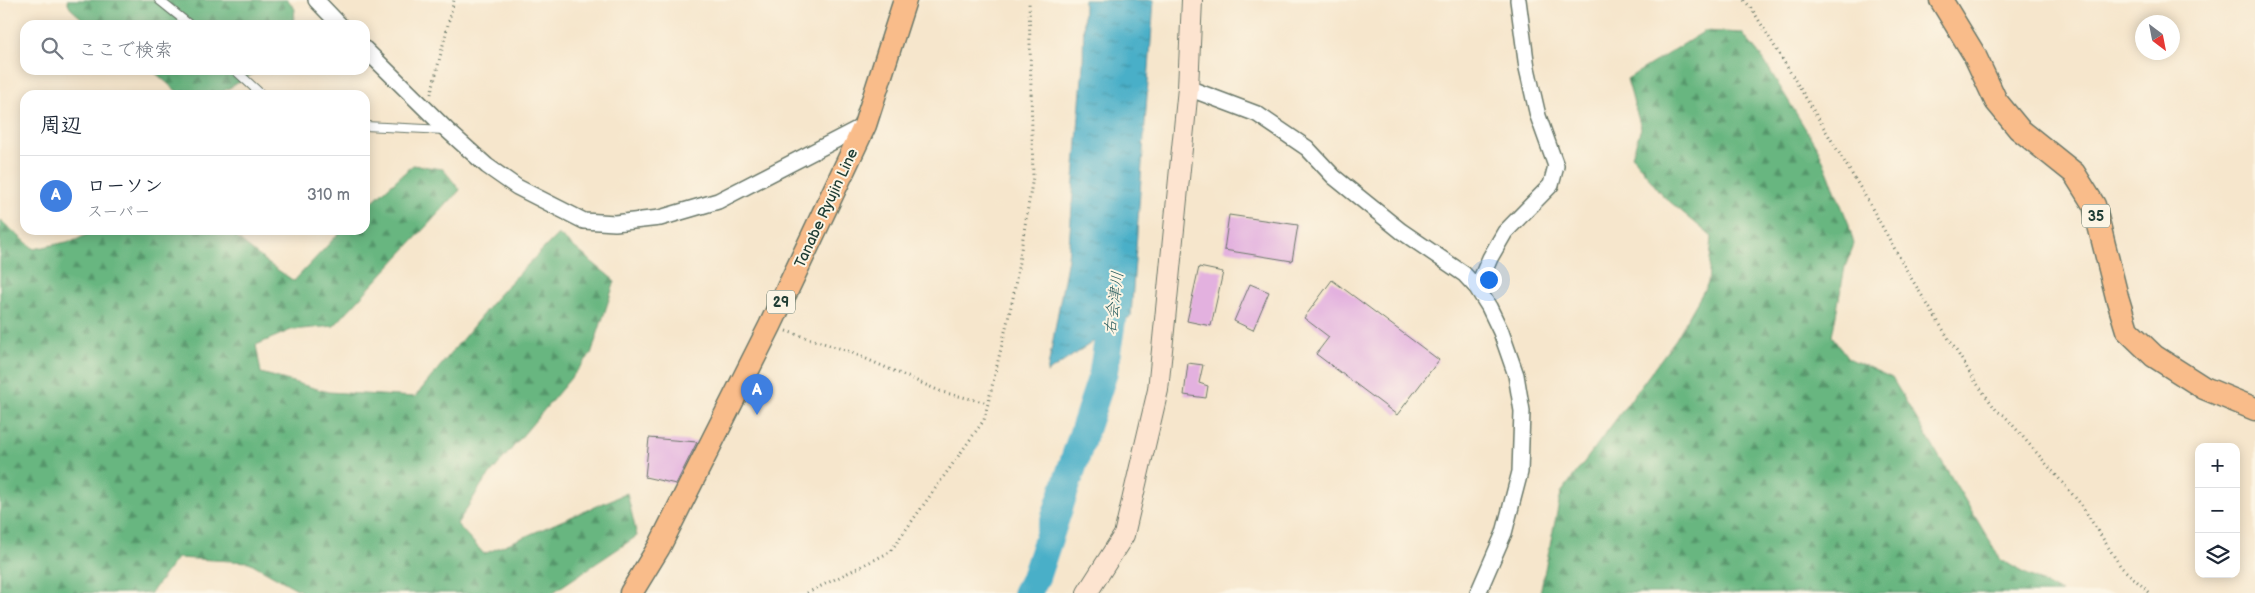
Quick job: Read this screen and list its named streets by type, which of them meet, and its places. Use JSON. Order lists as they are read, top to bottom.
{
  "streets": {
    "main road": ["Tanabe Ryujin Line", "35", "29"]
  },
  "water": ["右会津川"],
  "north": "bottom right",
  "page": {
    "search": "ここで検索",
    "heading": "周辺",
    "list": [
      {
        "mark": "A",
        "name": "ローソン",
        "note": "スーパー",
        "value": "310 m"
      }
    ],
    "pins": "A",
    "map_buttons": ["+", "−"]
  }
}
